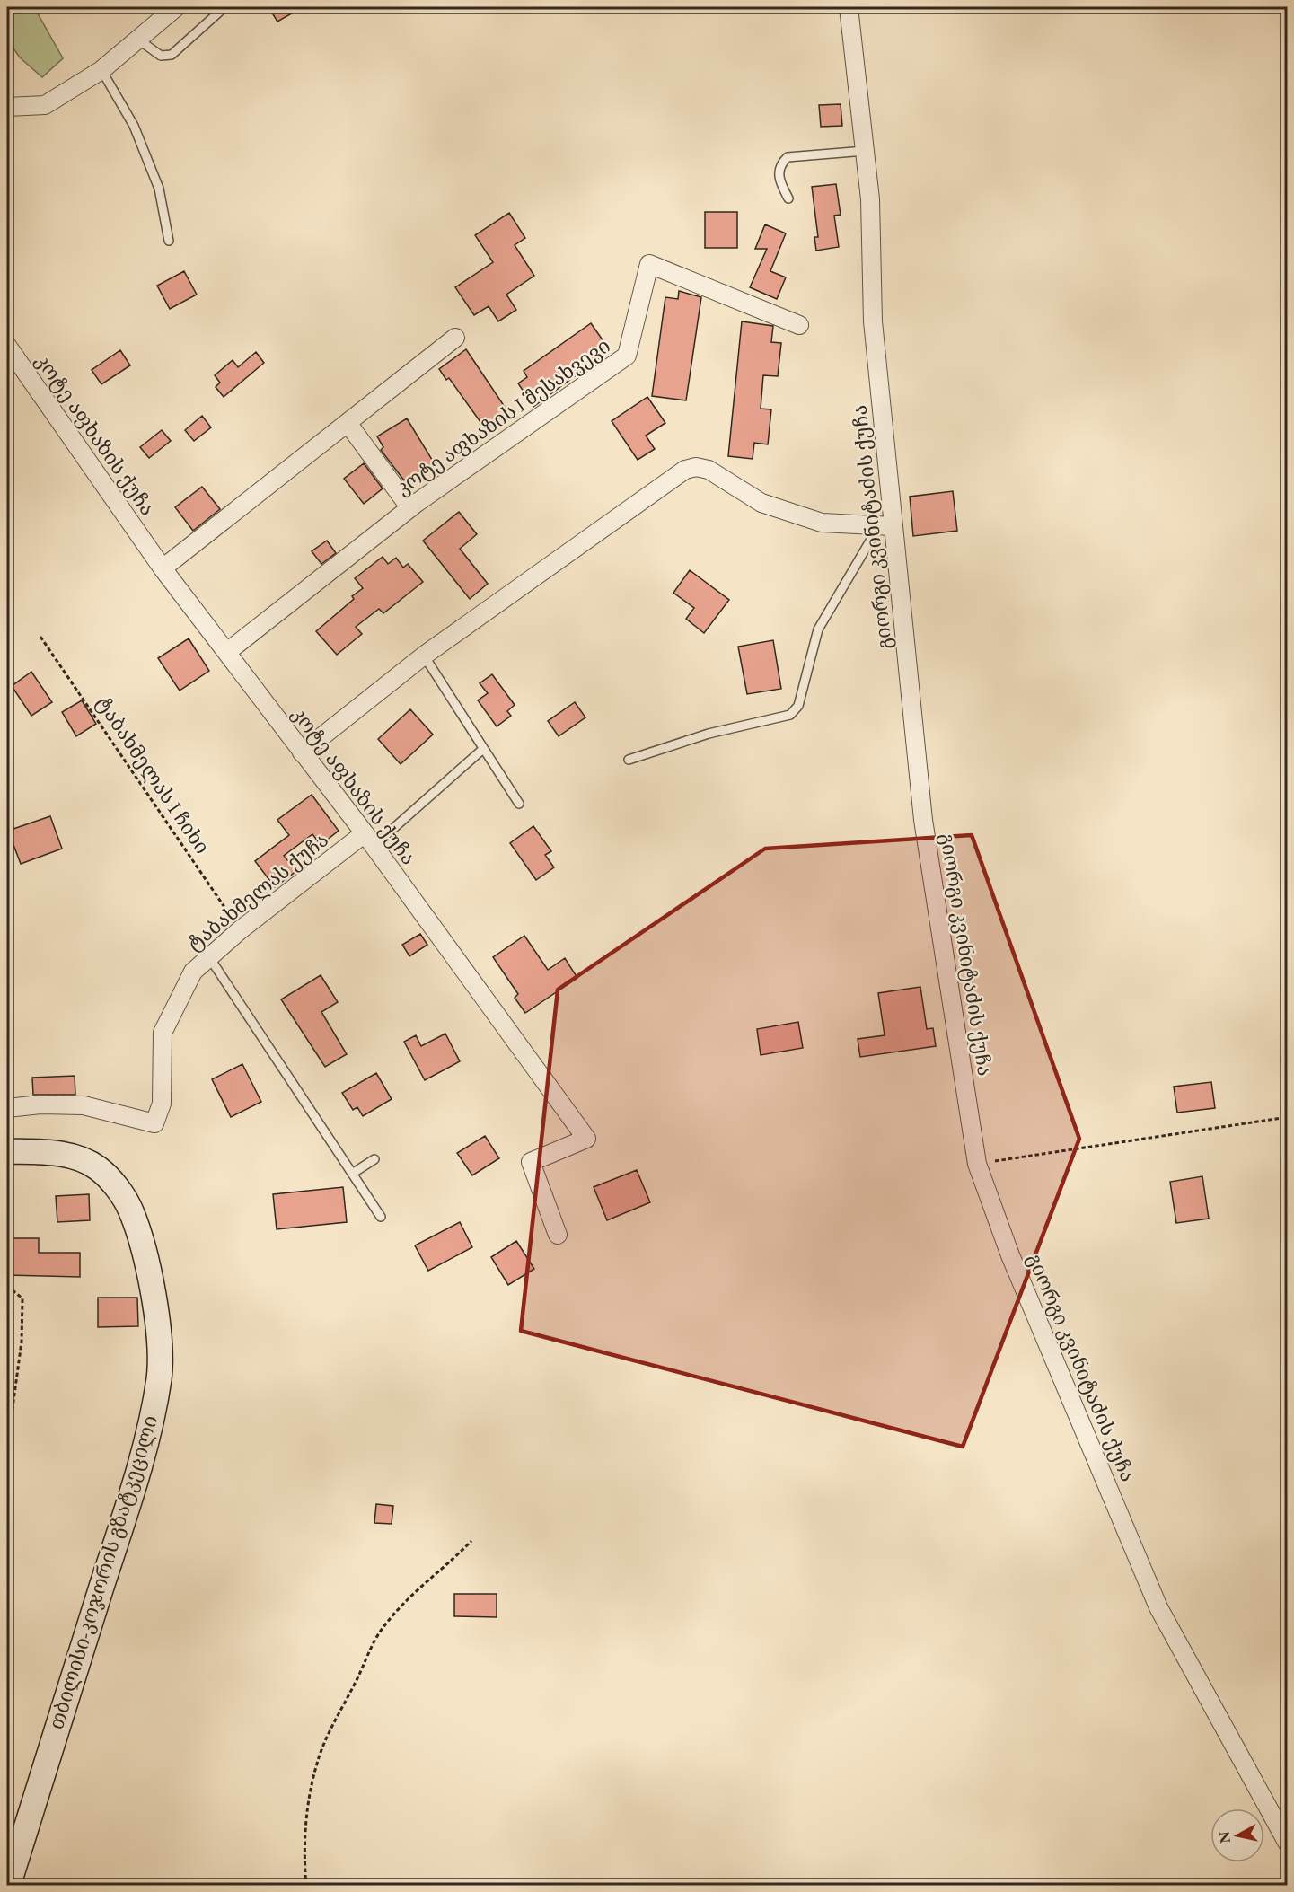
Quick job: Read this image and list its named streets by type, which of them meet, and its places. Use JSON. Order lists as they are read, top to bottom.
{
  "streets": {
    "main road": ["თბილისი-კოჯორის გზატკეცილი"],
    "street": [
      "კოტე აფხაზის I შესახვევი",
      "კოტე აფხაზის ქუჩა",
      "გიორგი კვინიტაძის ქუჩა",
      "ტაბახმელას ქუჩა"
    ],
    "path": ["ტაბახმელას I ჩიხი"]
  },
  "crossings": [
    ["კოტე აფხაზის I შესახვევი", "კოტე აფხაზის ქუჩა"],
    ["კოტე აფხაზის ქუჩა", "ტაბახმელას ქუჩა"],
    ["ტაბახმელას I ჩიხი", "ტაბახმელას ქუჩა"]
  ],
  "north": "left"
}
